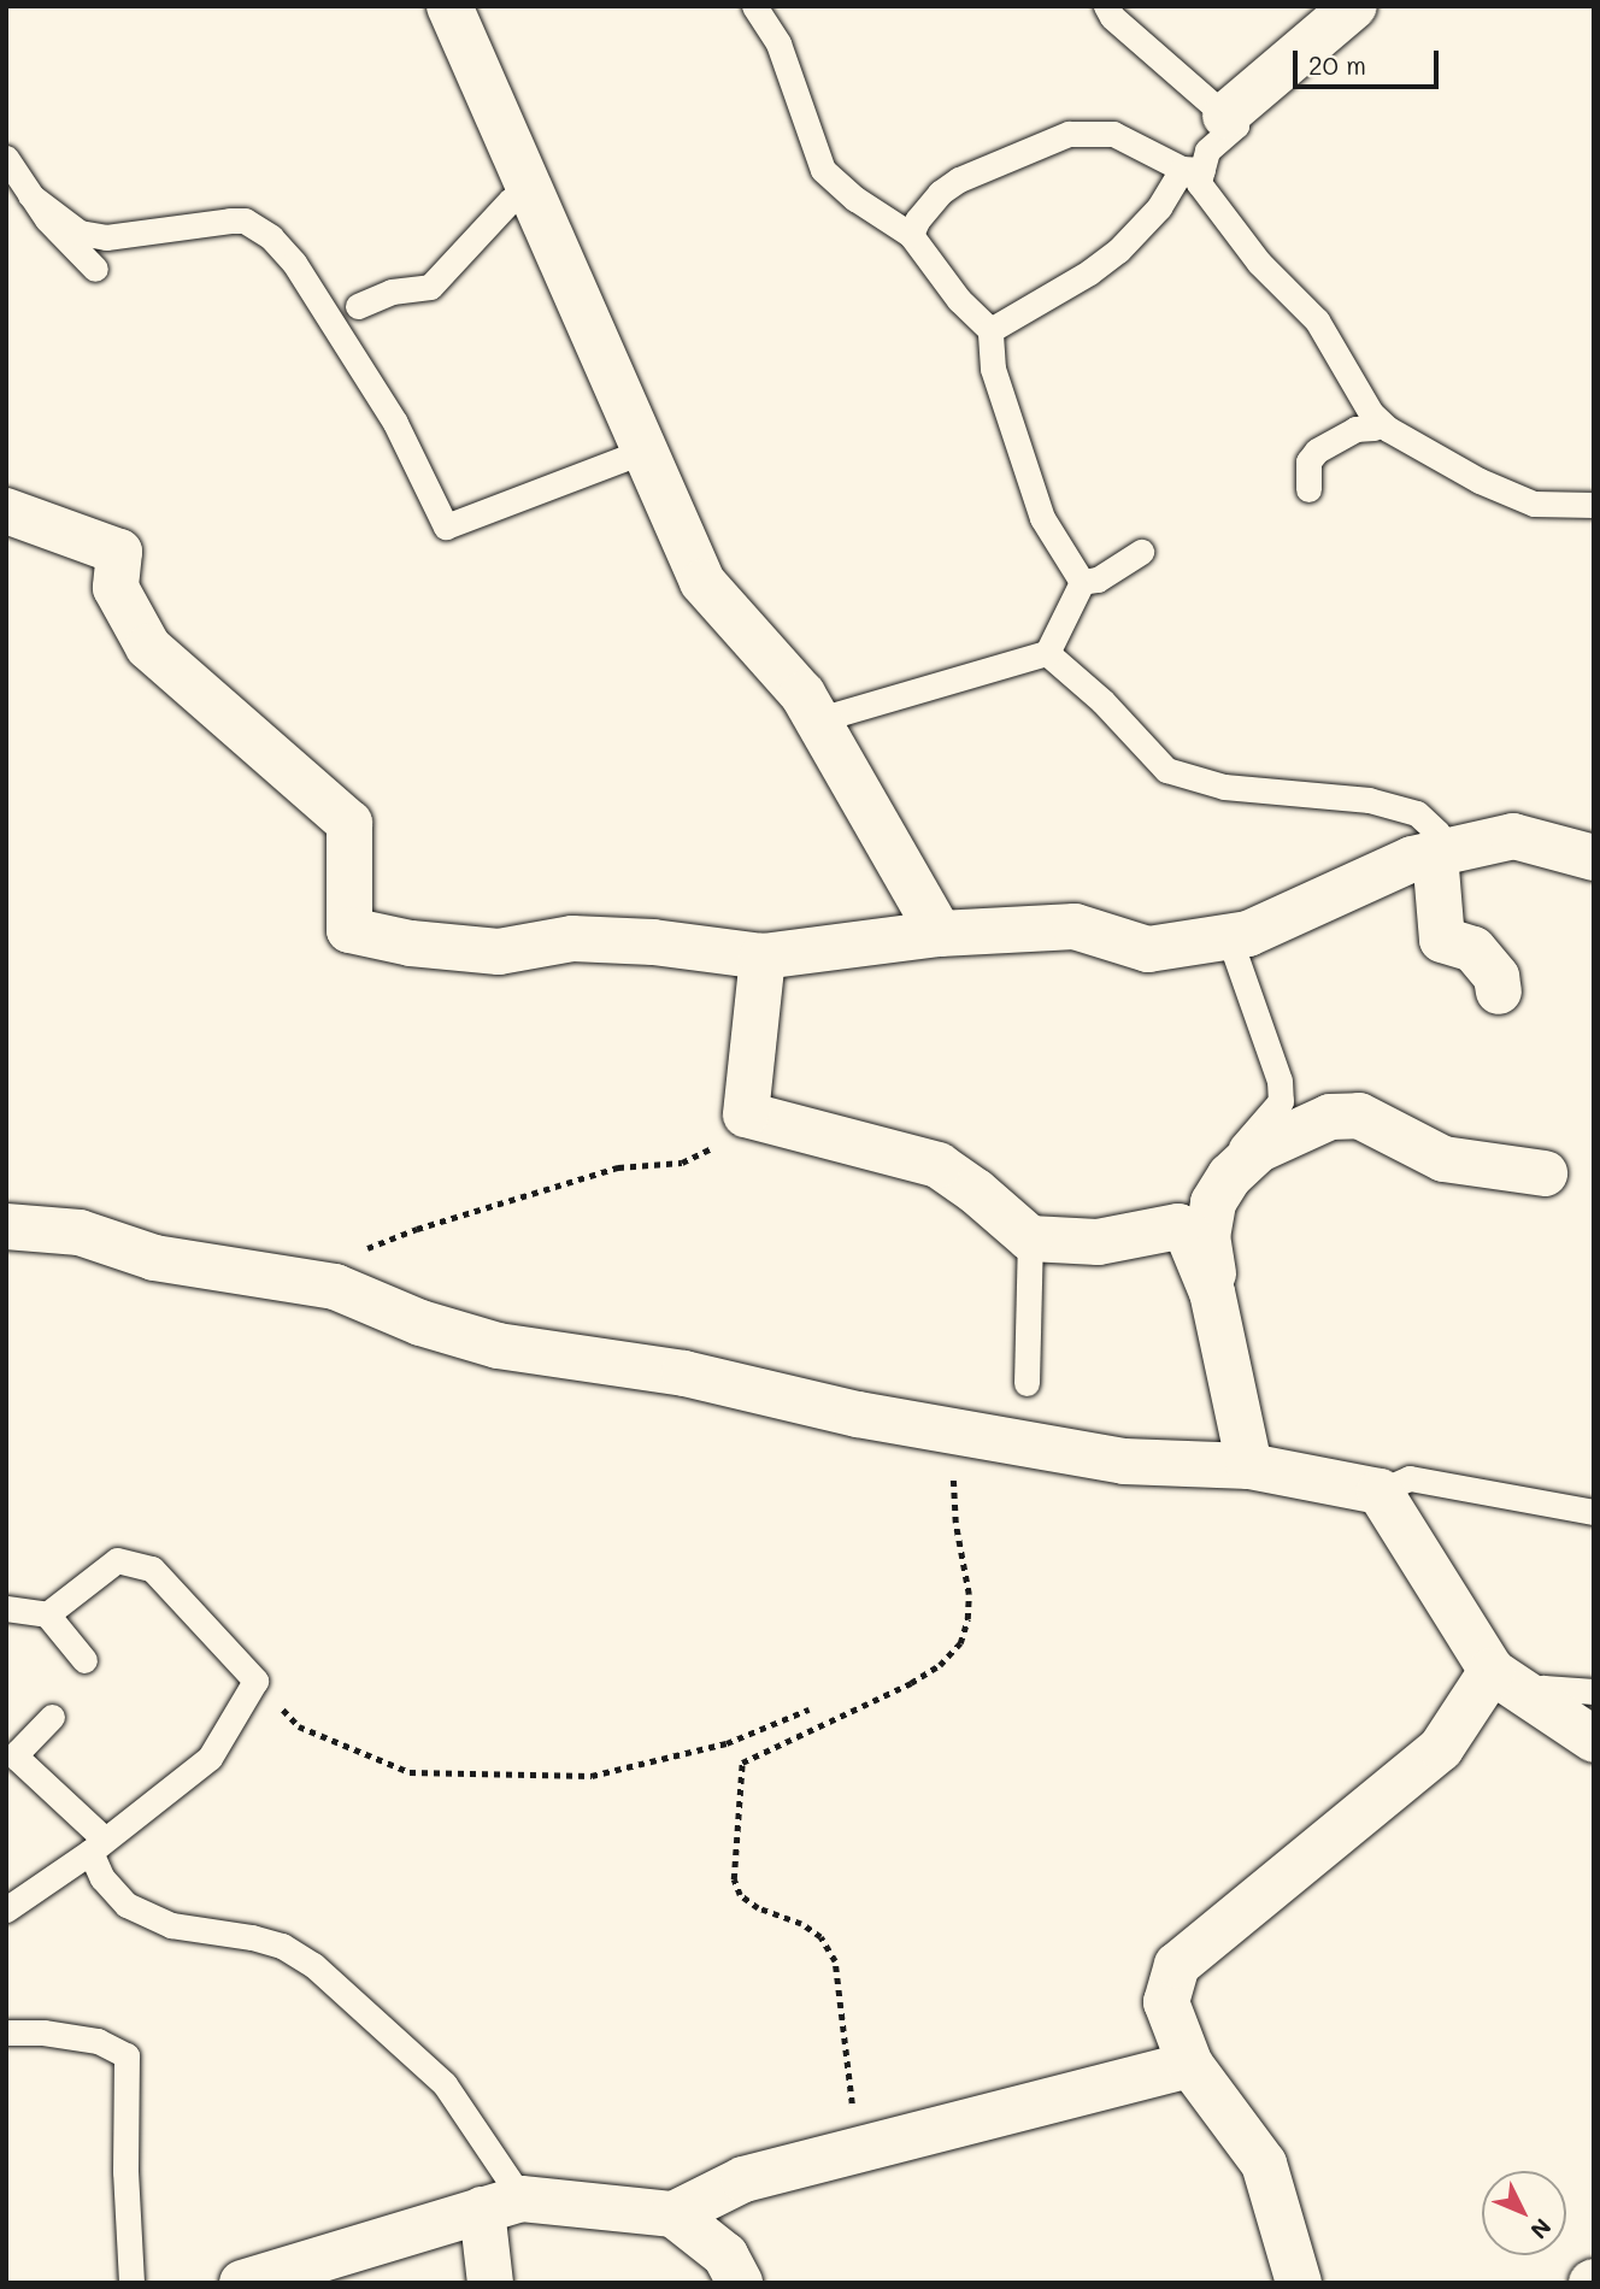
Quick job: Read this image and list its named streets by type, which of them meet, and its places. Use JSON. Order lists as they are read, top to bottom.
{
  "scale_bar": "20 m",
  "north": "bottom right"
}
